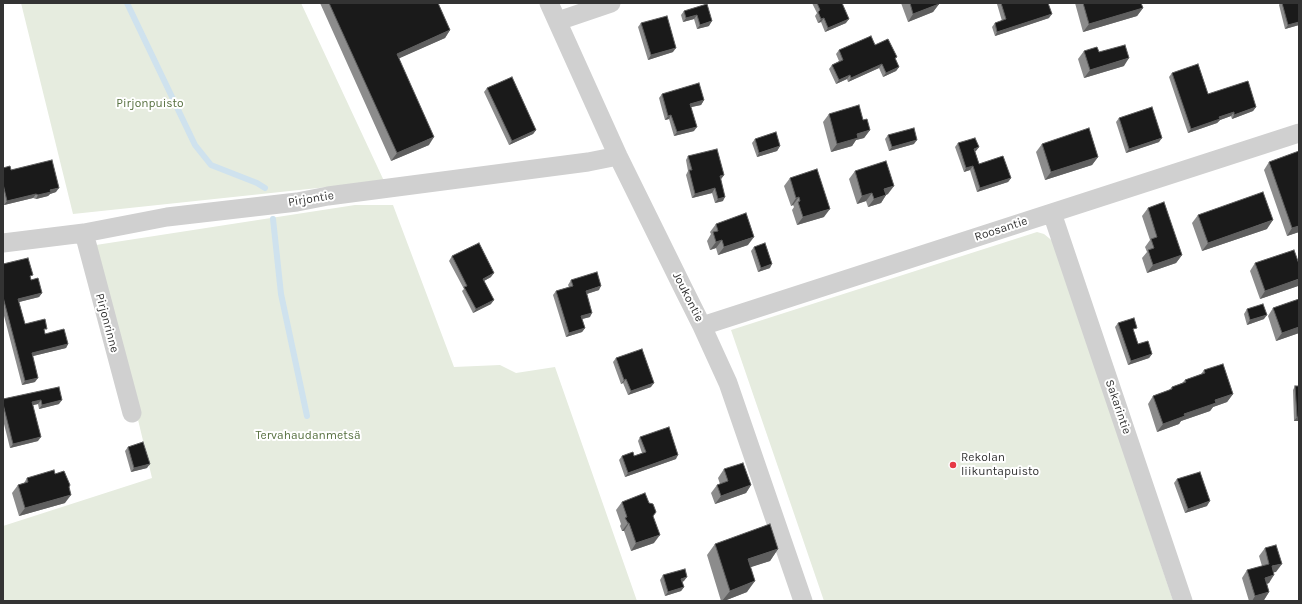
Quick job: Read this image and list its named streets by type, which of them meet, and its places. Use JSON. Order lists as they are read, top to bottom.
{
  "streets": {
    "street": [
      "Pirjontie",
      "Roosantie",
      "Joukontie",
      "Pirjonrinne",
      "Sakarintie"
    ]
  },
  "crossings": [
    ["Pirjontie", "Joukontie"],
    ["Pirjontie", "Pirjonrinne"],
    ["Roosantie", "Joukontie"],
    ["Roosantie", "Sakarintie"]
  ],
  "parks": ["Pirjonpuisto", "Tervahaudanmetsä"],
  "places": ["Rekolan liikuntapuisto"]
}
